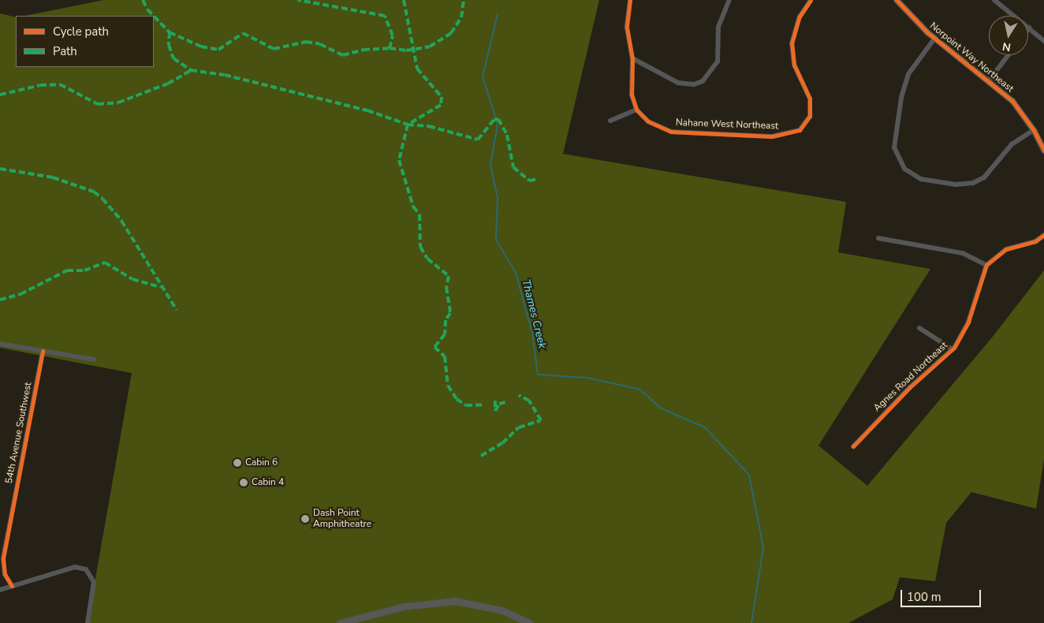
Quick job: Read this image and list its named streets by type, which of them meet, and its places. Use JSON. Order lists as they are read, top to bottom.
{
  "streets": {
    "street": [
      "Norpoint Way Northeast",
      "Nahane West Northeast",
      "Agnes Road Northeast",
      "54th Avenue Southwest"
    ]
  },
  "water": ["Thames Creek"],
  "places": ["Cabin 6", "Cabin 4", "Dash Point Amphitheatre"],
  "legend": ["Cycle path", "Path"],
  "scale_bar": "100 m",
  "north": "bottom"
}
